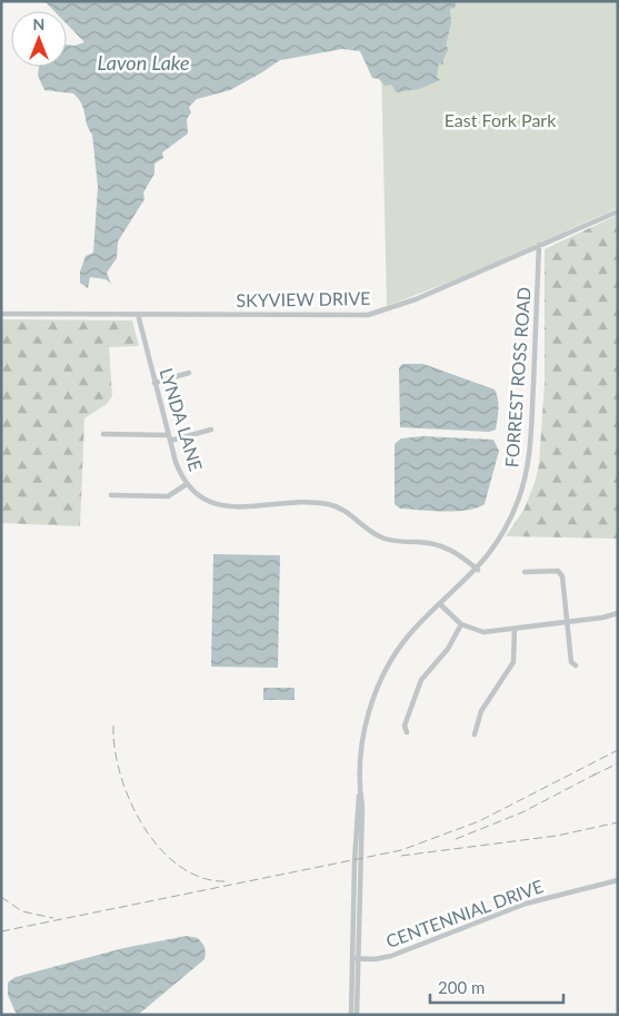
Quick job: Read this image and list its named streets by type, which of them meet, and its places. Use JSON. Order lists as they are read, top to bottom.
{
  "streets": {
    "street": [
      "SKYVIEW DRIVE",
      "FORREST ROSS ROAD",
      "LYNDA LANE",
      "CENTENNIAL DRIVE"
    ]
  },
  "crossings": [
    ["SKYVIEW DRIVE", "FORREST ROSS ROAD"],
    ["SKYVIEW DRIVE", "LYNDA LANE"],
    ["FORREST ROSS ROAD", "LYNDA LANE"],
    ["FORREST ROSS ROAD", "CENTENNIAL DRIVE"]
  ],
  "water": ["Lavon Lake"],
  "parks": ["East Fork Park"],
  "scale_bar": "200 m",
  "north": "top"
}
